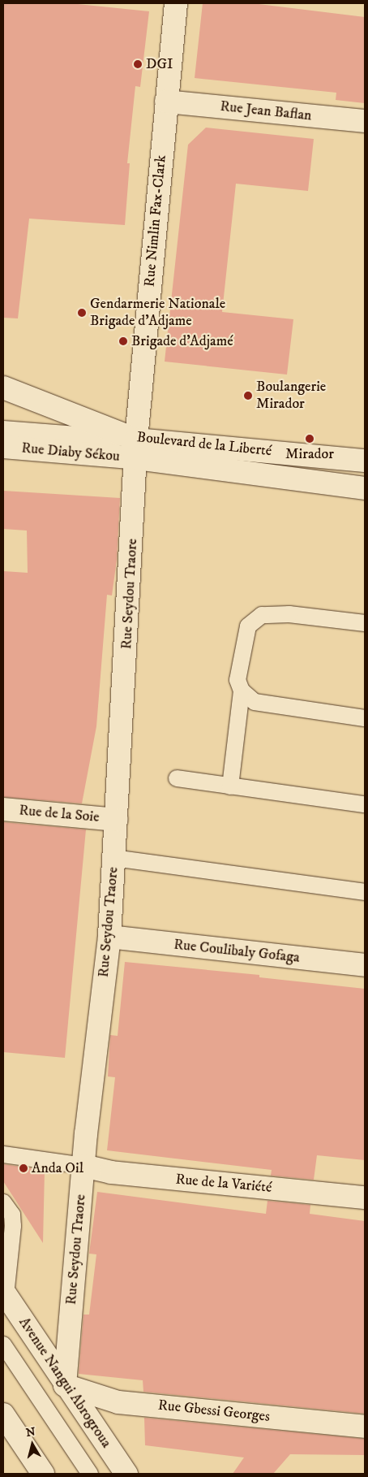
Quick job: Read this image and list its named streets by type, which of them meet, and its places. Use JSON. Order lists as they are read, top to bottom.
{
  "streets": {
    "street": [
      "Rue Jean Baflan",
      "Rue Nimlin Fax-Clark",
      "Boulevard de la Liberté",
      "Rue Diaby Sékou",
      "Rue Seydou Traore",
      "Rue de la Soie",
      "Rue Coulibaly Gofaga",
      "Rue de la Variété",
      "Avenue Nangui Abrogroua",
      "Rue Gbessi Georges"
    ]
  },
  "crossings": [
    ["Rue Jean Baflan", "Rue Nimlin Fax-Clark"],
    ["Rue Nimlin Fax-Clark", "Boulevard de la Liberté"],
    ["Rue Nimlin Fax-Clark", "Rue Diaby Sékou"],
    ["Rue Nimlin Fax-Clark", "Rue Seydou Traore"],
    ["Boulevard de la Liberté", "Rue Diaby Sékou"],
    ["Boulevard de la Liberté", "Rue Seydou Traore"],
    ["Rue Diaby Sékou", "Rue Seydou Traore"],
    ["Rue Seydou Traore", "Rue de la Soie"],
    ["Rue Seydou Traore", "Rue Coulibaly Gofaga"],
    ["Rue Seydou Traore", "Rue de la Variété"],
    ["Rue Seydou Traore", "Avenue Nangui Abrogroua"],
    ["Rue Seydou Traore", "Rue Gbessi Georges"],
    ["Avenue Nangui Abrogroua", "Rue Gbessi Georges"]
  ],
  "places": [
    "DGI",
    "Gendarmerie Nationale Brigade d'Adjame",
    "Brigade d'Adjamé",
    "Boulangerie Mirador",
    "Mirador",
    "Anda Oil"
  ],
  "north": "top"
}
